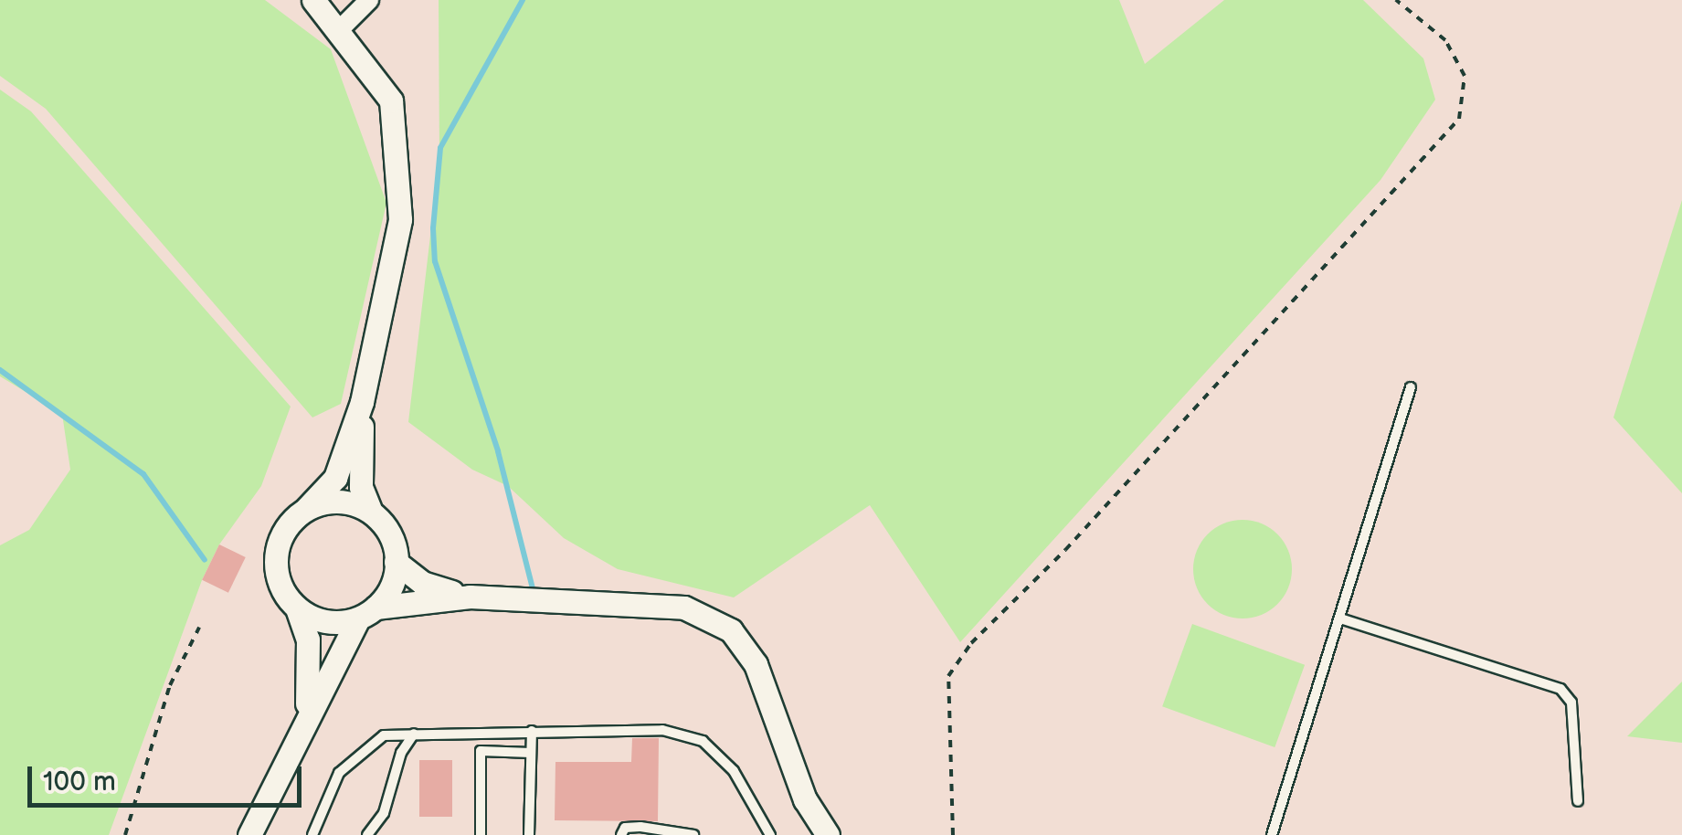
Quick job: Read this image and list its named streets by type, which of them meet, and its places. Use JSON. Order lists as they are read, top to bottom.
{
  "scale_bar": "100 m"
}
